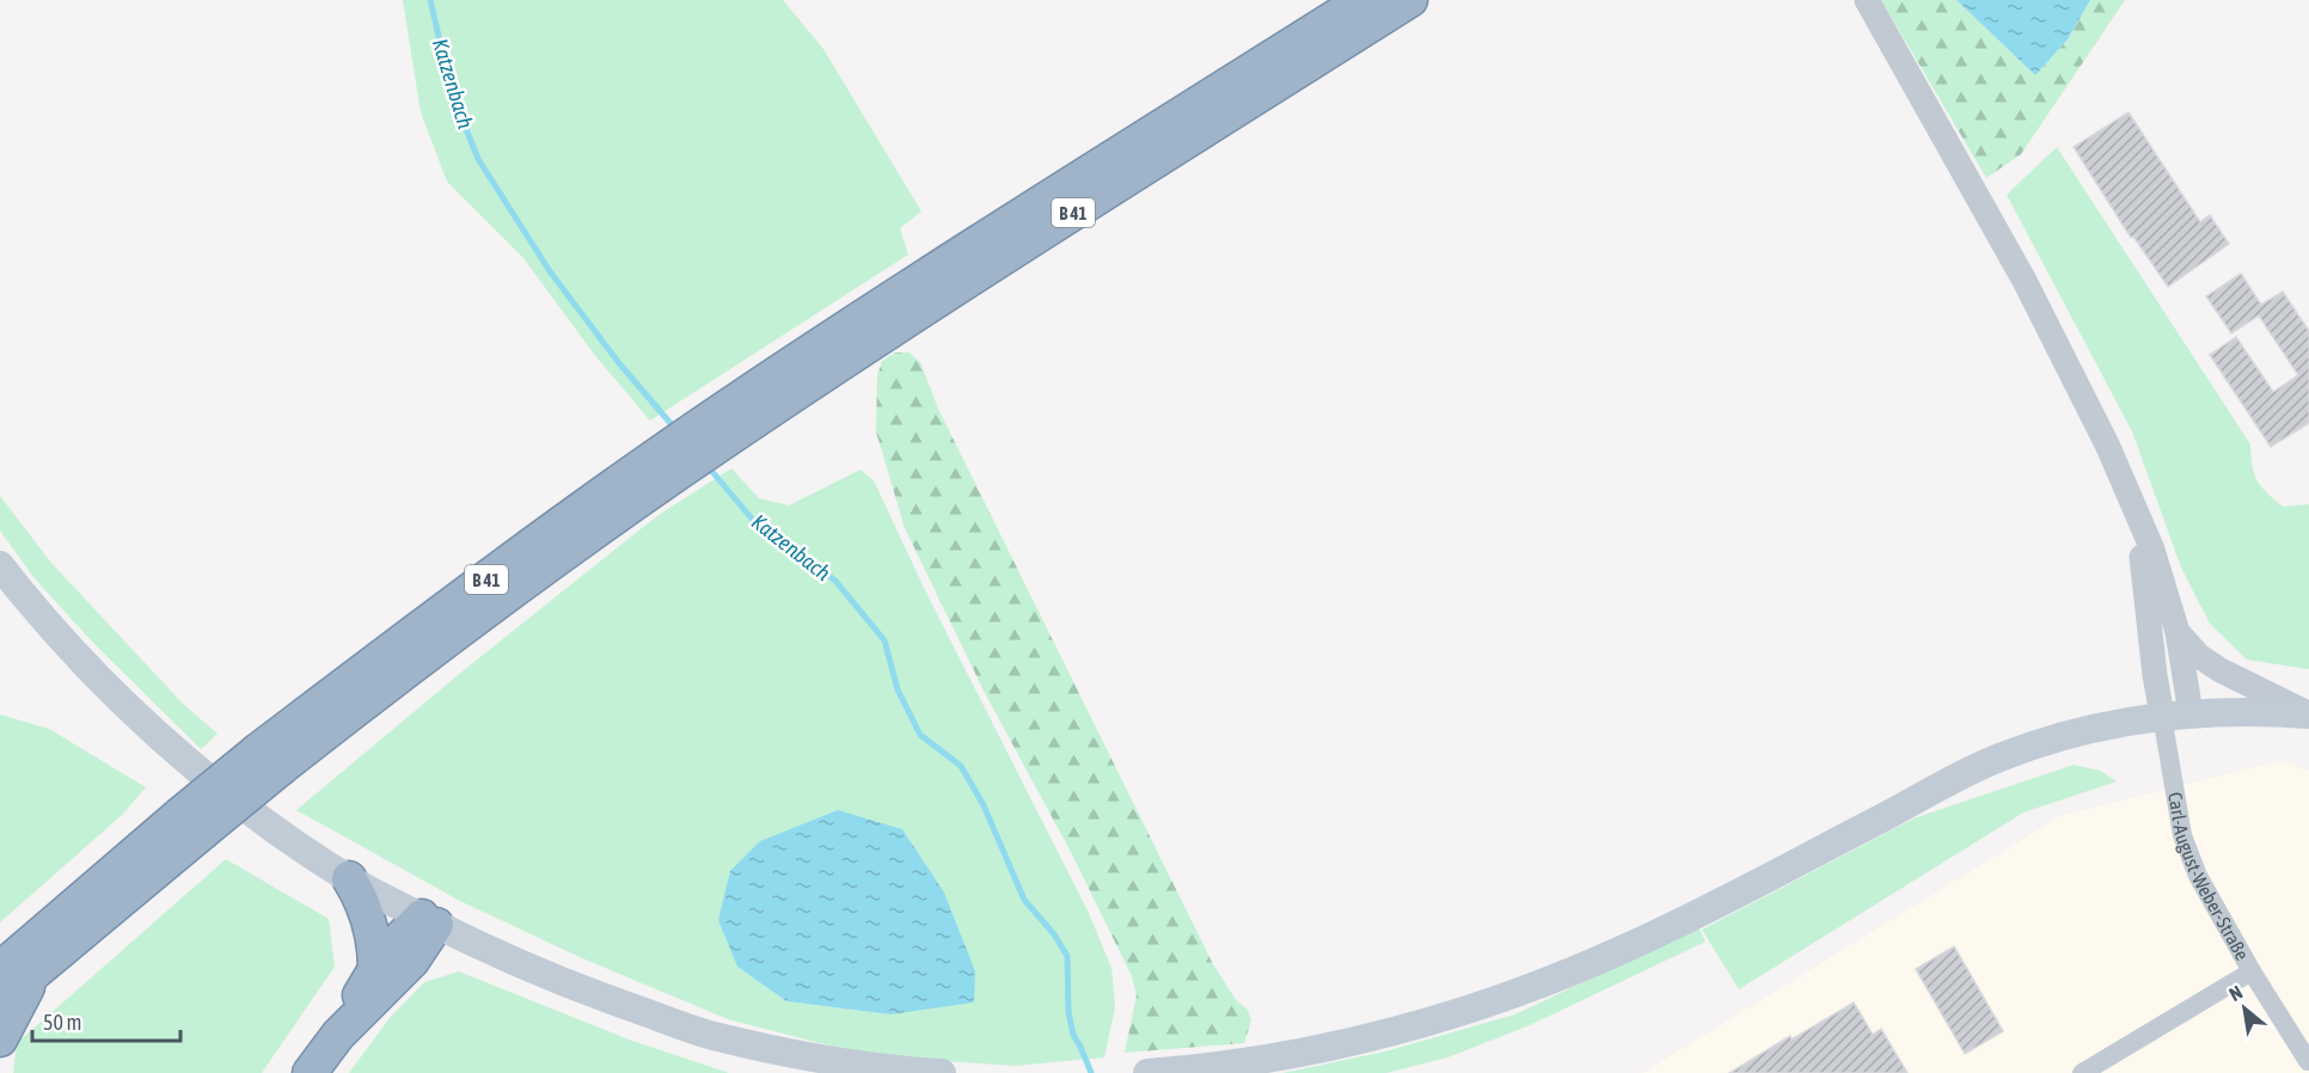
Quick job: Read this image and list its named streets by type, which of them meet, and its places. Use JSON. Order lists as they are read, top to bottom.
{
  "streets": {
    "highway": ["B 41"],
    "street": ["Carl-August-Weber-Straße"]
  },
  "water": ["Katzenbach"],
  "scale_bar": "50 m",
  "north": "top left"
}
